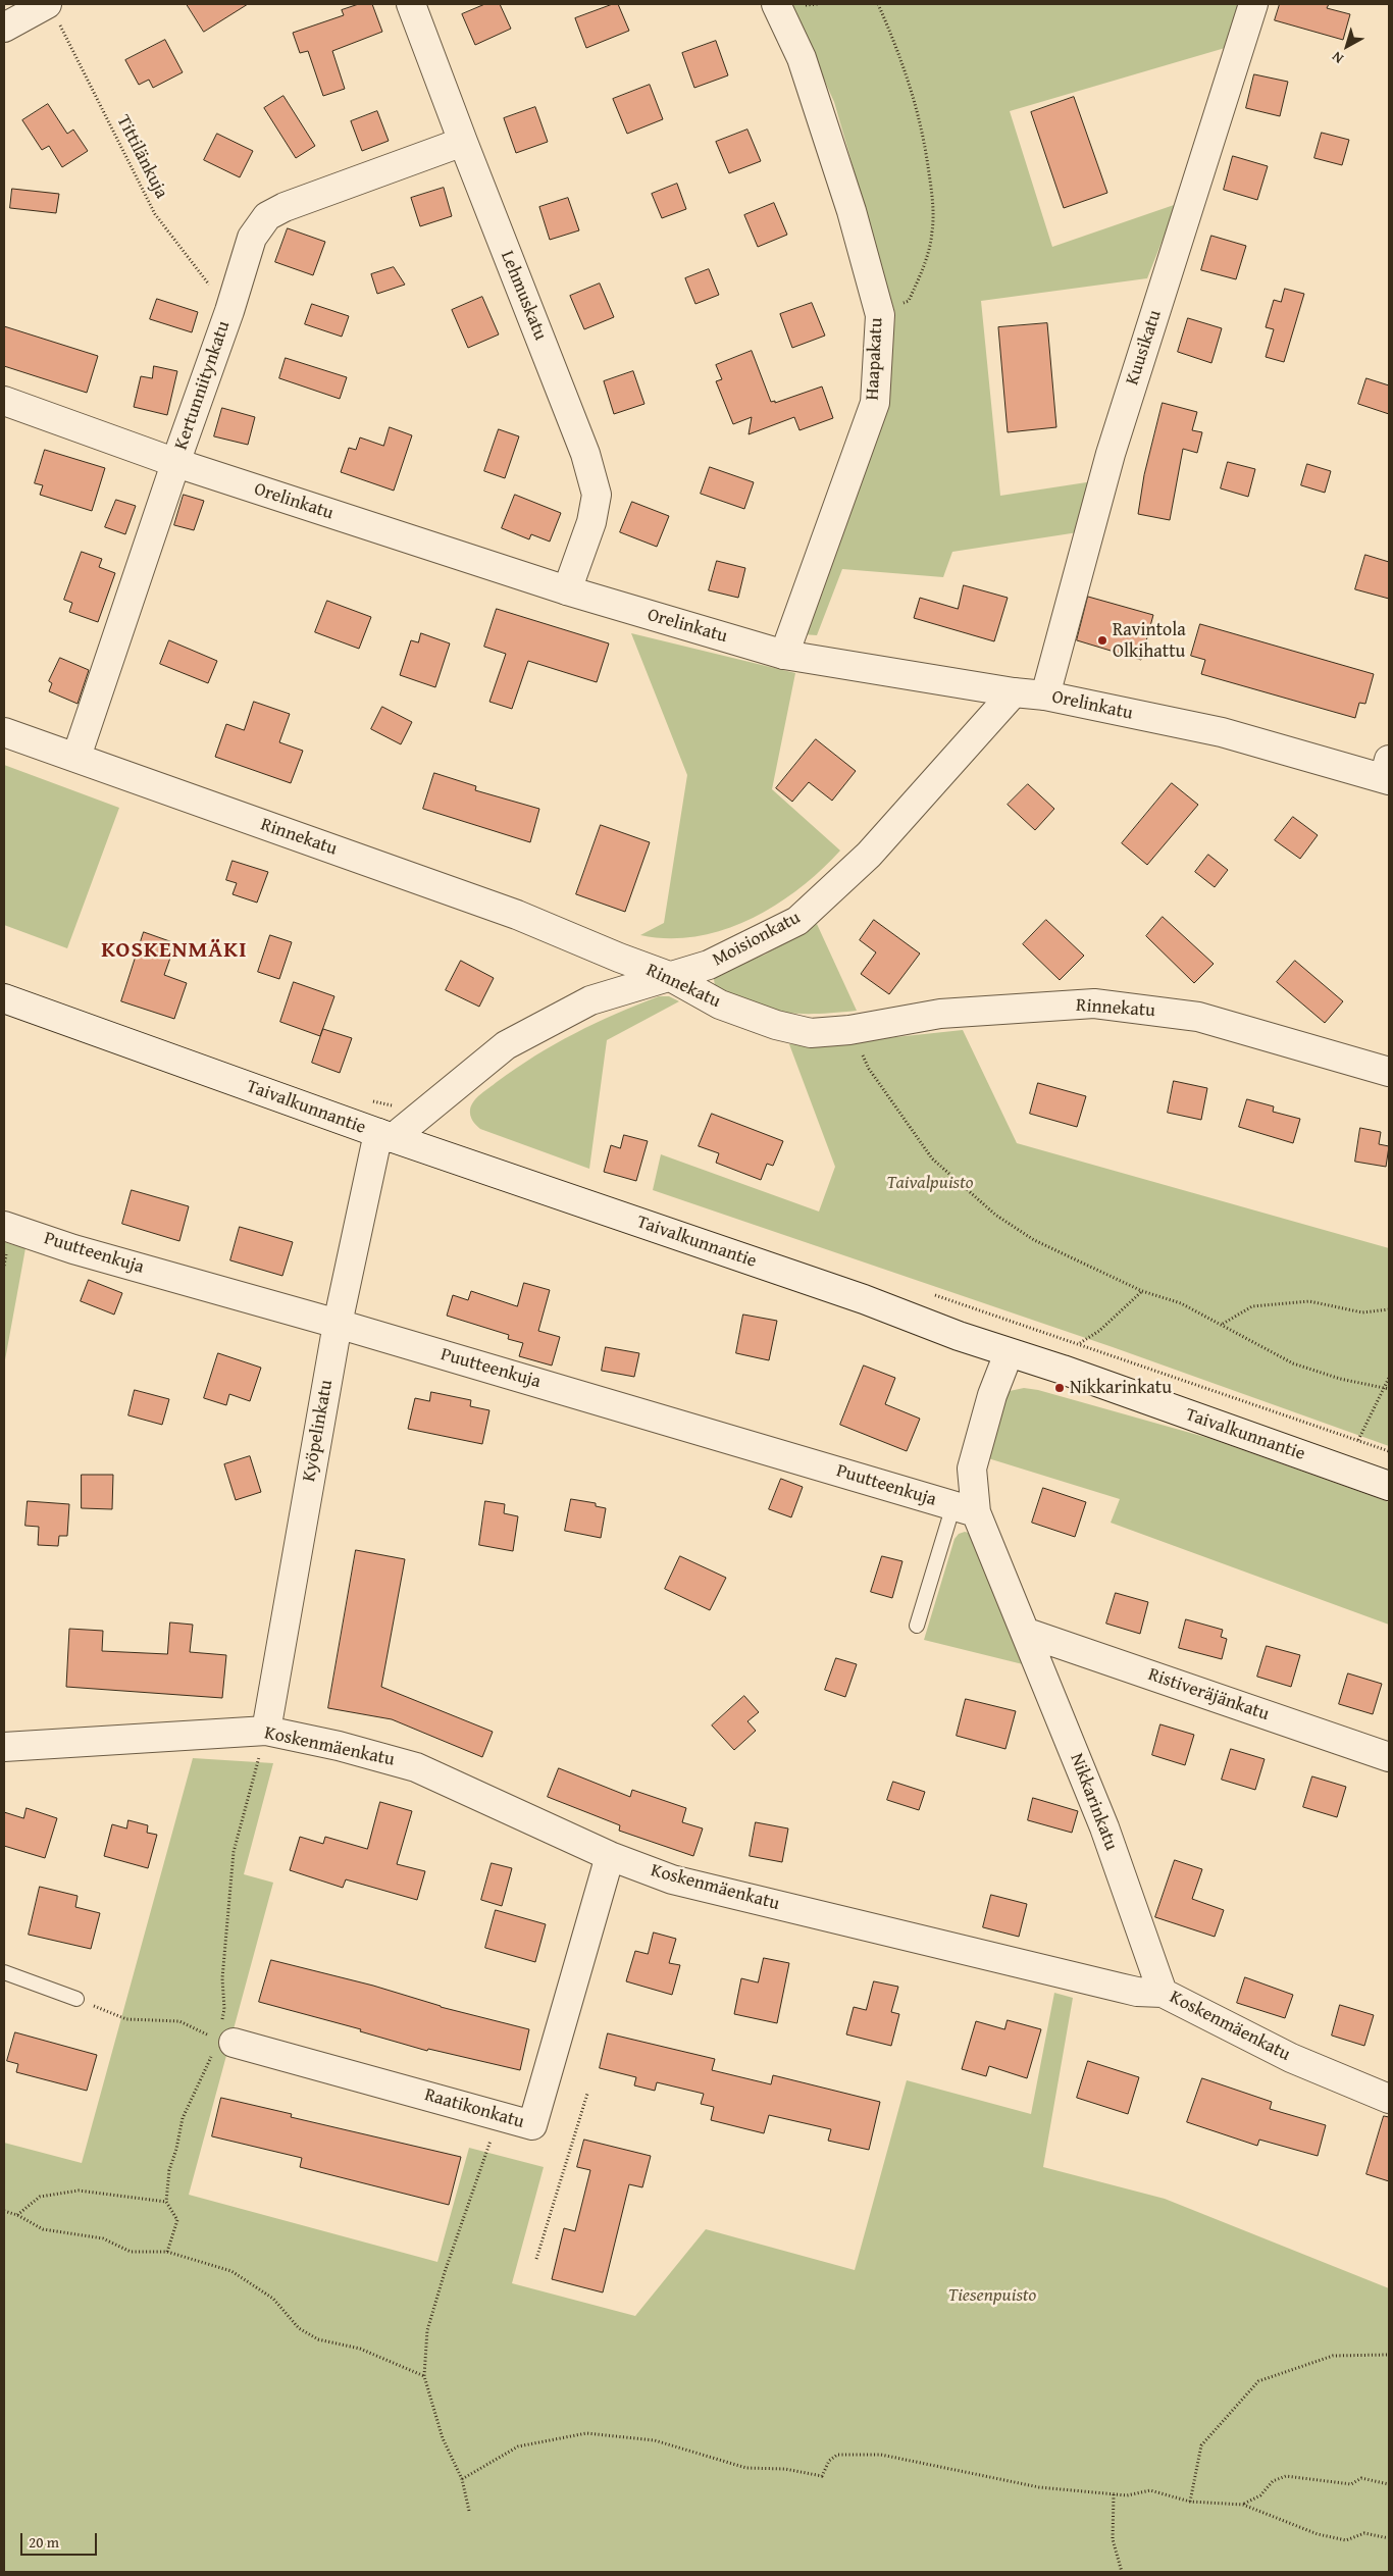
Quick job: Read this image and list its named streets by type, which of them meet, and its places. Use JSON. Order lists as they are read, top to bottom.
{
  "streets": {
    "street": [
      "Lehmuskatu",
      "Kuusikatu",
      "Haapakatu",
      "Kertunniitynkatu",
      "Orelinkatu",
      "Rinnekatu",
      "Moisionkatu",
      "Taivalkunnantie",
      "Puutteenkuja",
      "Kyöpelinkatu",
      "Ristiveräjänkatu",
      "Koskenmäenkatu",
      "Nikkarinkatu",
      "Raatikonkatu"
    ],
    "path": ["Tittilänkuja"]
  },
  "crossings": [
    ["Tittilänkuja", "Kertunniitynkatu"],
    ["Lehmuskatu", "Kertunniitynkatu"],
    ["Lehmuskatu", "Orelinkatu"],
    ["Kuusikatu", "Orelinkatu"],
    ["Haapakatu", "Orelinkatu"],
    ["Kertunniitynkatu", "Orelinkatu"],
    ["Kertunniitynkatu", "Rinnekatu"],
    ["Orelinkatu", "Moisionkatu"],
    ["Rinnekatu", "Moisionkatu"],
    ["Moisionkatu", "Taivalkunnantie"],
    ["Moisionkatu", "Kyöpelinkatu"],
    ["Taivalkunnantie", "Kyöpelinkatu"],
    ["Taivalkunnantie", "Nikkarinkatu"],
    ["Puutteenkuja", "Kyöpelinkatu"],
    ["Puutteenkuja", "Nikkarinkatu"],
    ["Kyöpelinkatu", "Koskenmäenkatu"],
    ["Ristiveräjänkatu", "Nikkarinkatu"],
    ["Koskenmäenkatu", "Nikkarinkatu"],
    ["Koskenmäenkatu", "Raatikonkatu"]
  ],
  "districts": ["KOSKENMÄKI"],
  "parks": ["Taivalpuisto", "Tiesenpuisto"],
  "places": ["Ravintola Olkihattu", "Nikkarinkatu"],
  "scale_bar": "20 m",
  "north": "bottom left"
}
